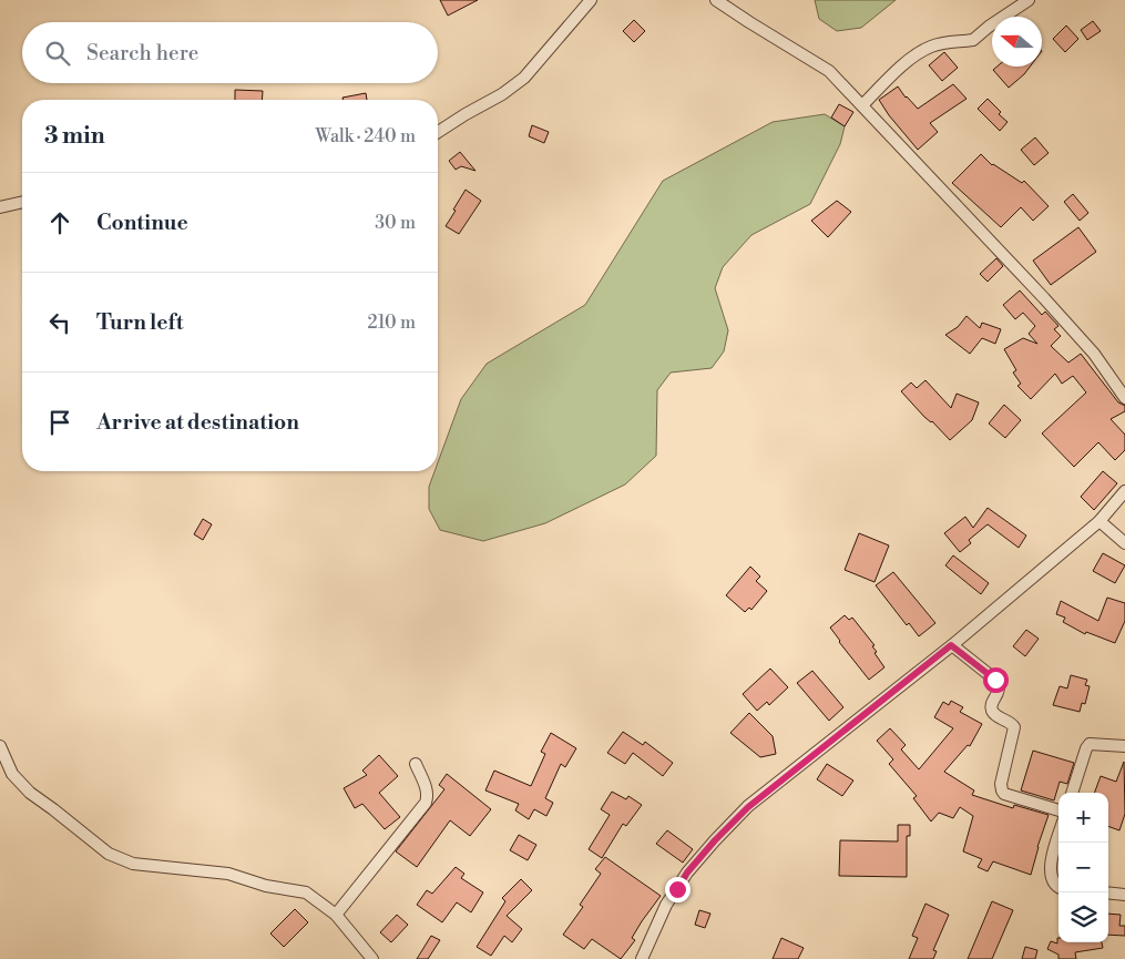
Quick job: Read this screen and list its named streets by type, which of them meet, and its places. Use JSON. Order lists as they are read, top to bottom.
{
  "north": "left",
  "page": {
    "search": "Search here",
    "heading": ["3 min", "Walk · 240 m"],
    "list": [
      ["Continue", "30 m"],
      ["Turn left", "210 m"],
      "Arrive at destination"
    ],
    "map_buttons": ["+", "−"]
  }
}
